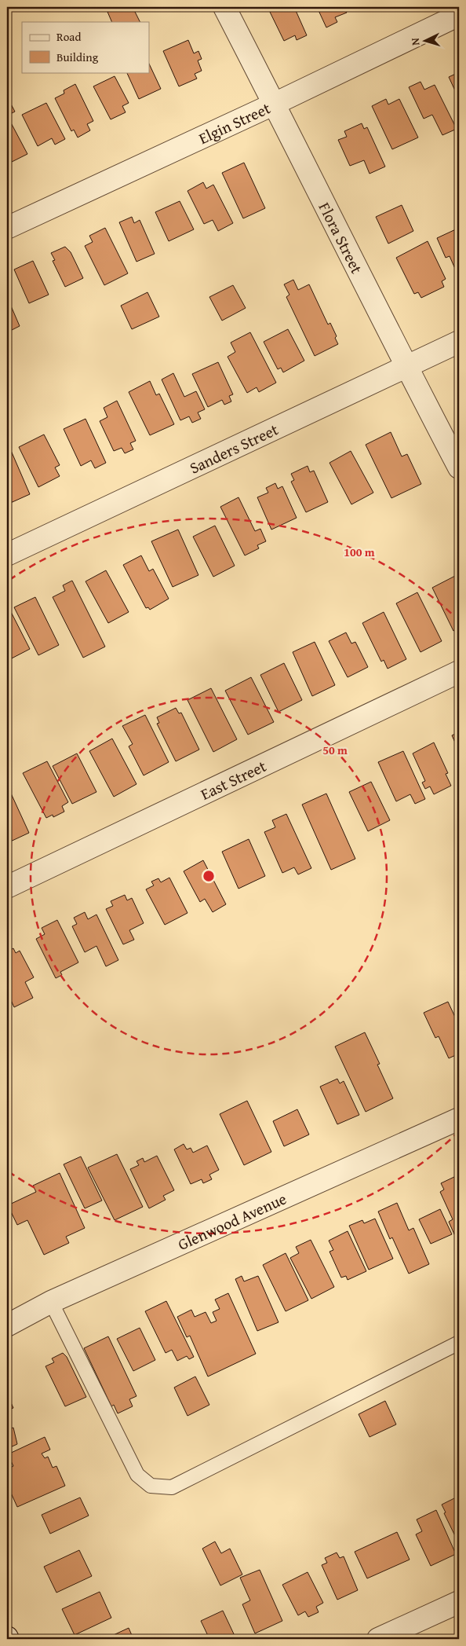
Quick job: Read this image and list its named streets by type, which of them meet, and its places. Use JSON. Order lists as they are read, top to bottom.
{
  "streets": {
    "street": [
      "Elgin Street",
      "Flora Street",
      "Sanders Street",
      "East Street",
      "Glenwood Avenue"
    ]
  },
  "crossings": [
    ["Elgin Street", "Flora Street"],
    ["Flora Street", "Sanders Street"]
  ],
  "legend": ["Road", "Building"],
  "north": "left",
  "rings": ["100 m", "50 m"]
}
